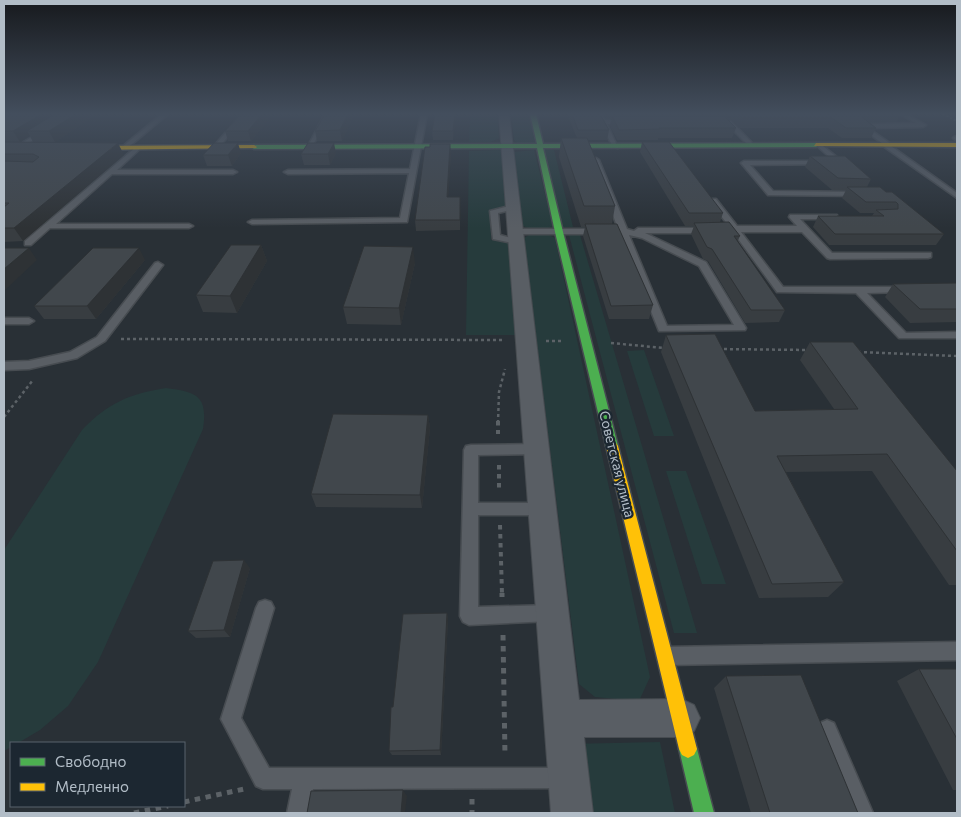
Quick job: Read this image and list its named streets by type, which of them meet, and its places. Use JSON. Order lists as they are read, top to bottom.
{
  "streets": {
    "street": ["Советская улица"]
  },
  "legend": ["Свободно", "Медленно"]
}
